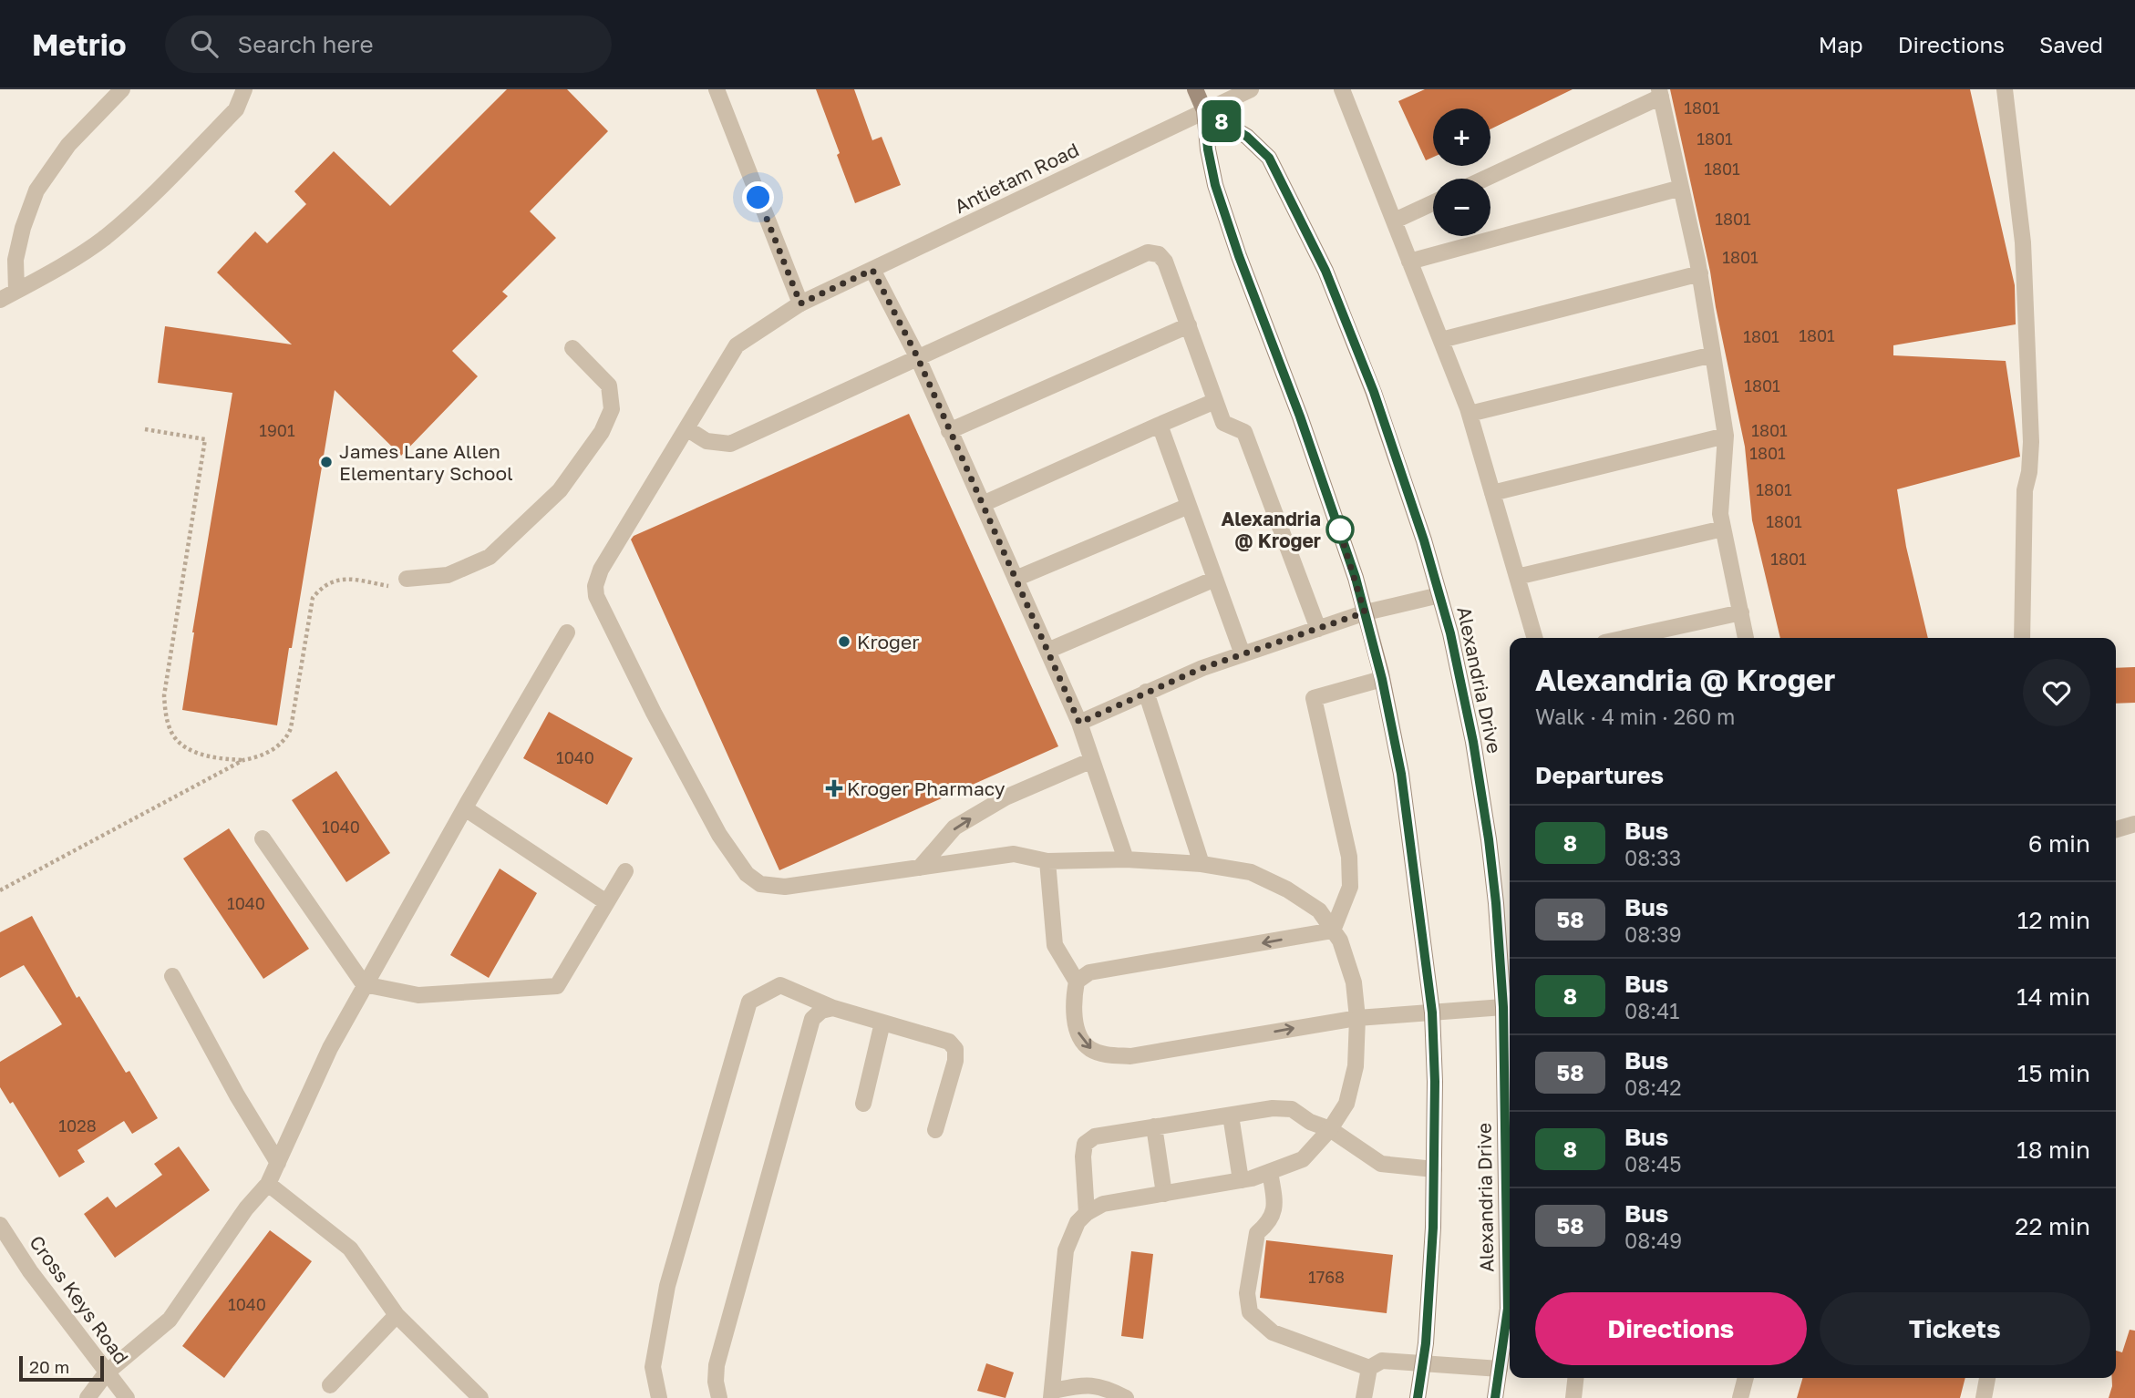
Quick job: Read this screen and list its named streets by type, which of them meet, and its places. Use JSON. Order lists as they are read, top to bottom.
{
  "streets": {
    "main road": ["Alexandria Drive"],
    "street": ["Antietam Road", "Cross Keys Road"]
  },
  "crossings": [
    ["Antietam Road", "Alexandria Drive"]
  ],
  "places": {
    "other": ["James Lane Allen Elementary School", "Alexandria @ Kroger", "Kroger"],
    "health": ["Kroger Pharmacy"]
  },
  "lines": ["bus line 8"],
  "house_numbers": [
    "1801",
    "1801",
    "1801",
    "1801",
    "1801",
    "1801",
    "1801",
    "1801",
    "1901",
    "1801",
    "1801",
    "1801",
    "1801",
    "1801",
    "1040",
    "1040",
    "1040",
    "1028",
    "1768",
    "1040"
  ],
  "scale_bar": "20 m",
  "page": {
    "header": "Metrio",
    "search": "Search here",
    "nav": ["Map", "Directions", "Saved"],
    "on_map": "8",
    "map_buttons": ["+", "−"],
    "heading": [
      ["Alexandria @ Kroger", "Walk · 4 min · 260 m"],
      "Departures"
    ],
    "list": [
      {
        "mark": "8",
        "name": "Bus",
        "note": "08:33",
        "value": "6 min"
      },
      {
        "mark": "58",
        "name": "Bus",
        "note": "08:39",
        "value": "12 min"
      },
      {
        "mark": "8",
        "name": "Bus",
        "note": "08:41",
        "value": "14 min"
      },
      {
        "mark": "58",
        "name": "Bus",
        "note": "08:42",
        "value": "15 min"
      },
      {
        "mark": "8",
        "name": "Bus",
        "note": "08:45",
        "value": "18 min"
      },
      {
        "mark": "58",
        "name": "Bus",
        "note": "08:49",
        "value": "22 min"
      }
    ],
    "buttons": ["Directions", "Tickets"],
    "scale": "20 m"
  }
}
